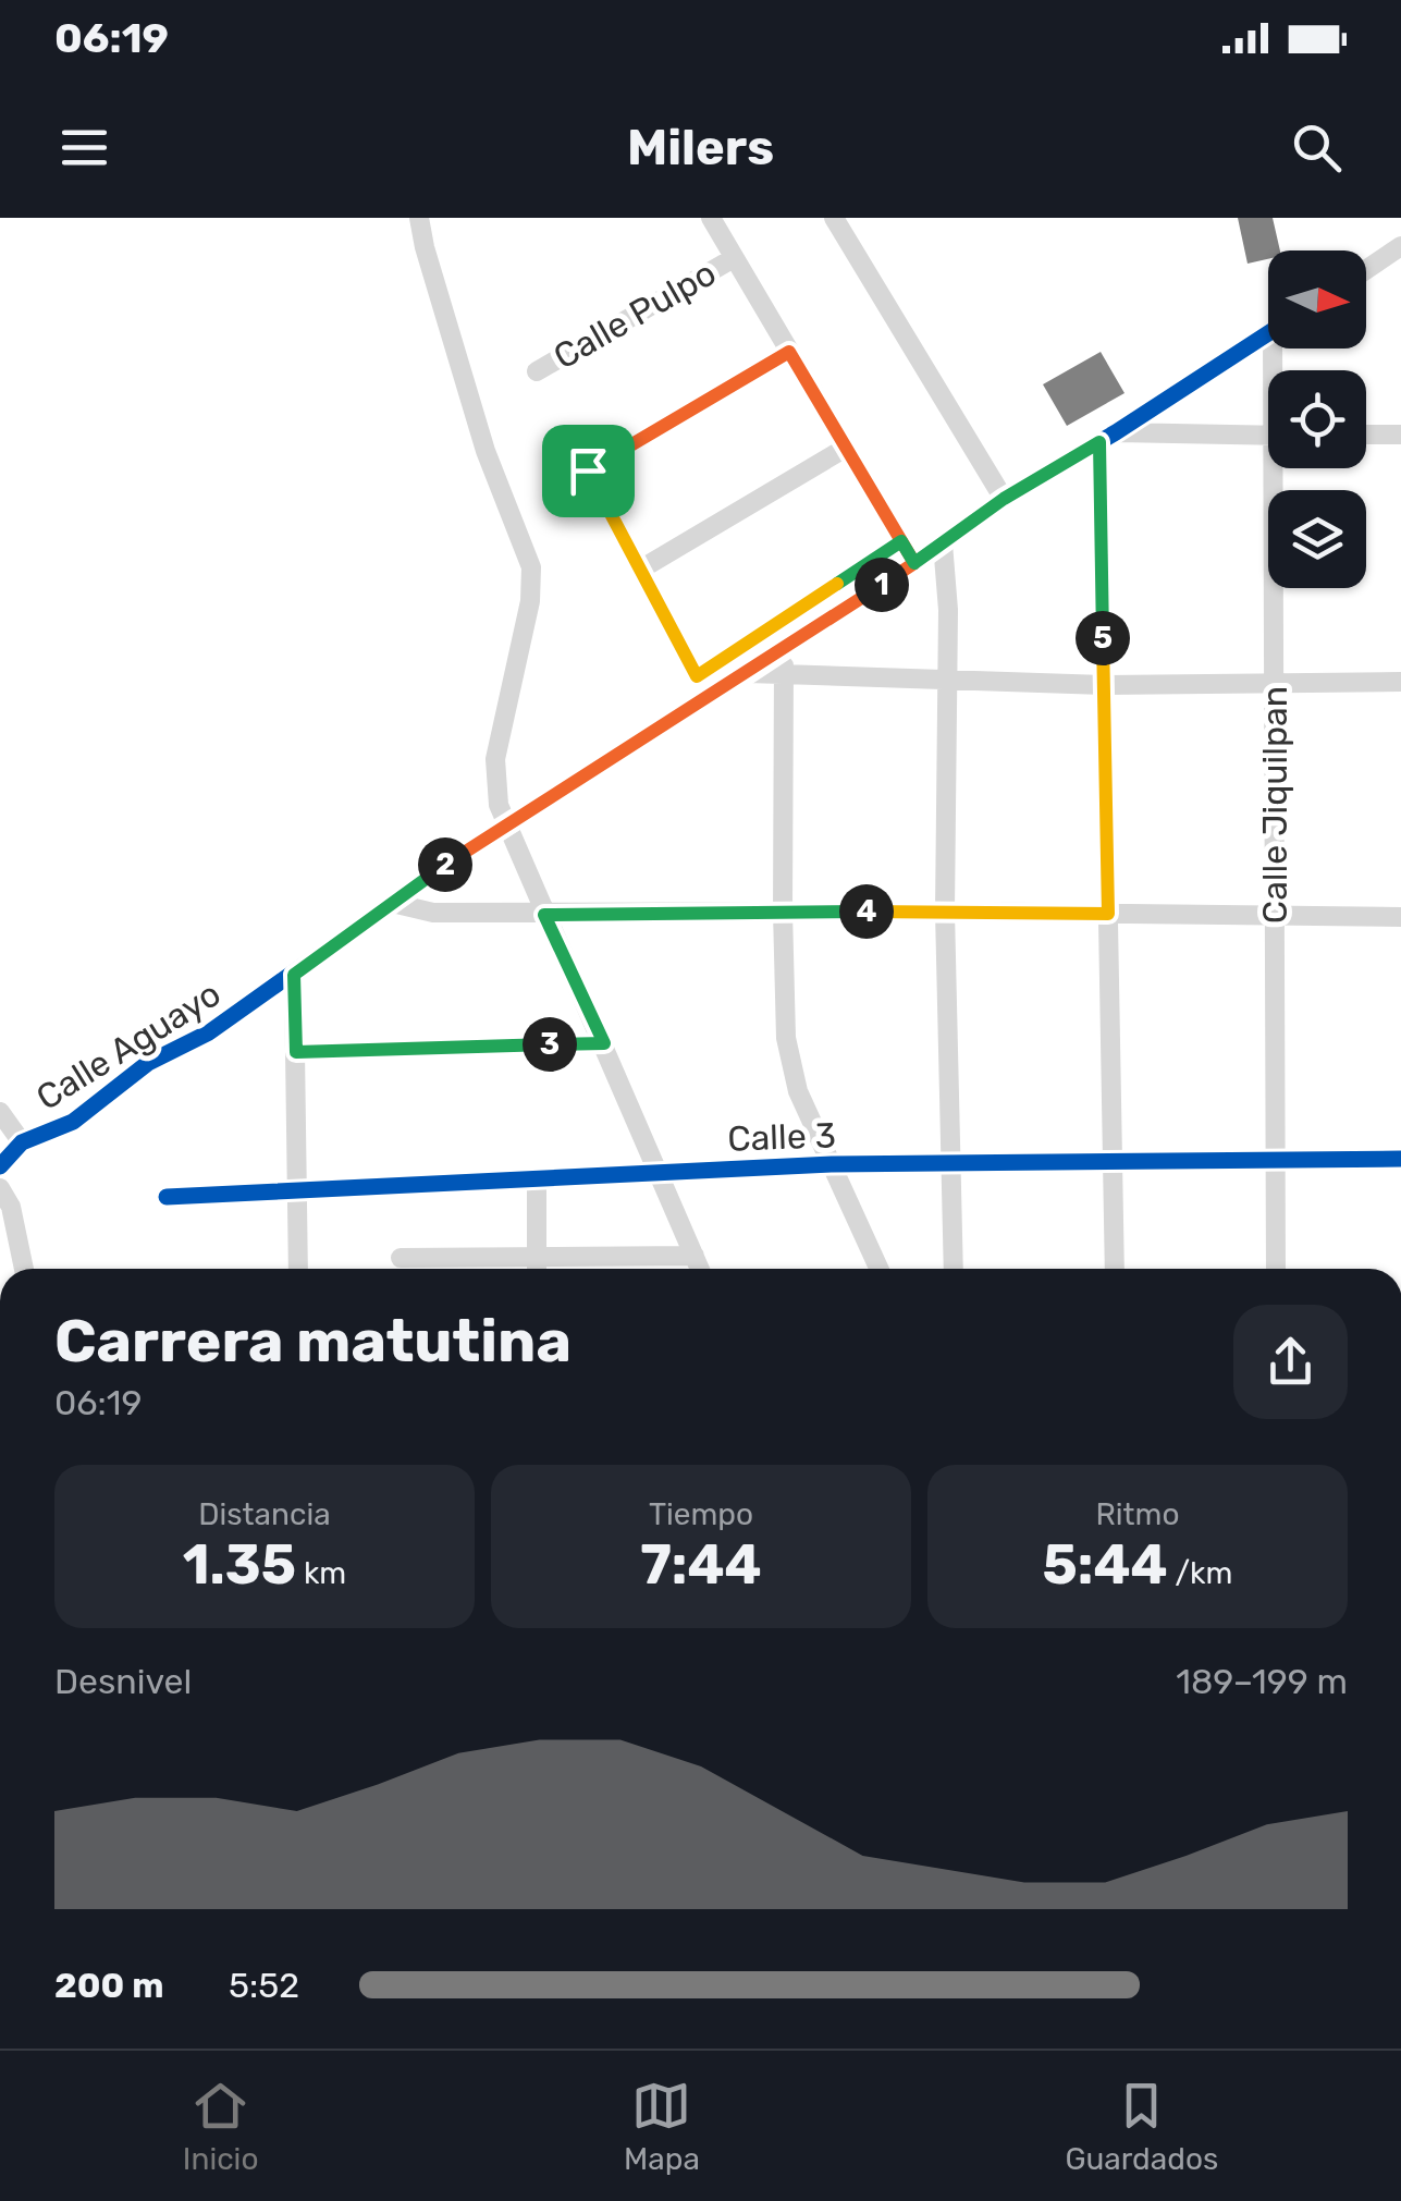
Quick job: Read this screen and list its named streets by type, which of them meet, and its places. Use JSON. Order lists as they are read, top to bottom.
{
  "streets": {
    "street": [
      "Calle Pulpo",
      "Calle Jiquilpan",
      "Calle Aguayo",
      "Calle 3"
    ]
  },
  "crossings": [
    ["Calle Jiquilpan", "Calle 3"]
  ],
  "north": "right",
  "page": {
    "status": "06:19",
    "header": "Milers",
    "pins": [
      "1",
      "5",
      "2",
      "4",
      "3"
    ],
    "heading": ["Carrera matutina", "06:19"],
    "stats": [
      ["Distancia", "1.35 km"],
      ["Tiempo", "7:44"],
      ["Ritmo", "5:44 /km"]
    ],
    "chart": ["Desnivel", "189–199 m"],
    "list": [
      {
        "name": "200 m",
        "note": "5:52"
      }
    ],
    "tabs": ["Inicio", "Mapa", "Guardados"]
  }
}
